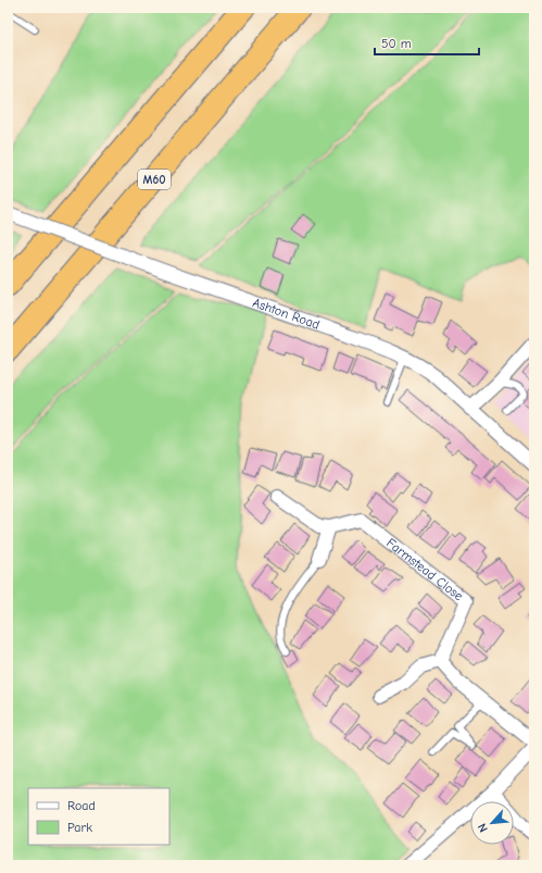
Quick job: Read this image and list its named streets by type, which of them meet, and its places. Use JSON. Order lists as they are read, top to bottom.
{
  "streets": {
    "highway": ["M60"],
    "street": ["Ashton Road", "Farmstead Close"]
  },
  "legend": ["Road", "Park"],
  "scale_bar": "50 m",
  "north": "bottom left"
}
